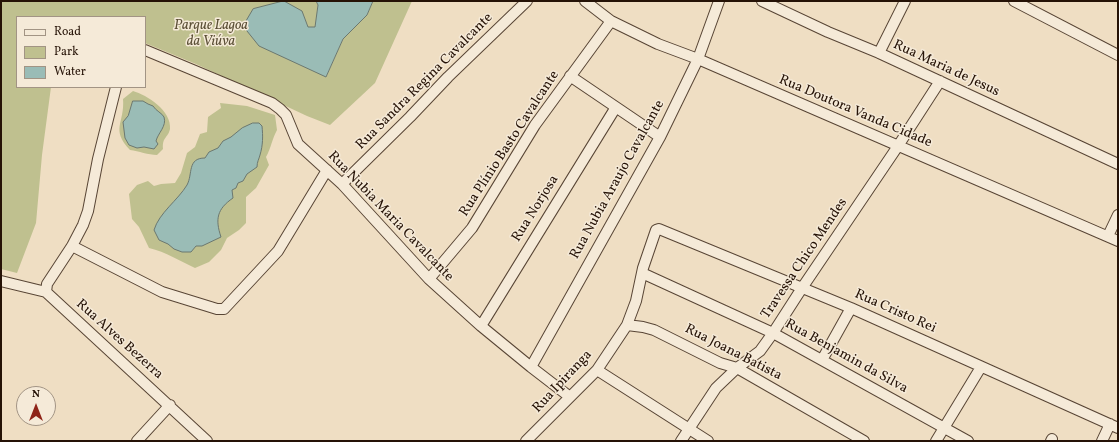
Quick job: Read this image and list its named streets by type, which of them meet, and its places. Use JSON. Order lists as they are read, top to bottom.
{
  "streets": {
    "street": [
      "Rua Maria de Jesus",
      "Rua Sandra Regina Cavalcante",
      "Rua Doutora Vanda Cidade",
      "Rua Plínio Basto Cavalcante",
      "Rua Nubia Araujo Cavalcante",
      "Rua Norjosa",
      "Rua Nubia Maria Cavalcante",
      "Travessa Chico Mendes",
      "Rua Cristo Rei",
      "Rua Alves Bezerra",
      "Rua Joana Batista",
      "Rua Benjamin da Silva",
      "Rua Ipiranga"
    ]
  },
  "crossings": [
    ["Rua Maria de Jesus", "Travessa Chico Mendes"],
    ["Rua Sandra Regina Cavalcante", "Rua Nubia Maria Cavalcante"],
    ["Rua Doutora Vanda Cidade", "Rua Plínio Basto Cavalcante"],
    ["Rua Doutora Vanda Cidade", "Rua Nubia Araujo Cavalcante"],
    ["Rua Doutora Vanda Cidade", "Travessa Chico Mendes"],
    ["Rua Plínio Basto Cavalcante", "Rua Nubia Maria Cavalcante"],
    ["Rua Nubia Araujo Cavalcante", "Rua Nubia Maria Cavalcante"],
    ["Rua Norjosa", "Rua Nubia Maria Cavalcante"],
    ["Rua Nubia Maria Cavalcante", "Rua Ipiranga"],
    ["Travessa Chico Mendes", "Rua Cristo Rei"],
    ["Travessa Chico Mendes", "Rua Joana Batista"],
    ["Travessa Chico Mendes", "Rua Benjamin da Silva"],
    ["Rua Cristo Rei", "Rua Ipiranga"],
    ["Rua Joana Batista", "Rua Ipiranga"],
    ["Rua Benjamin da Silva", "Rua Ipiranga"]
  ],
  "parks": ["Parque Lagoa da Viúva"],
  "legend": ["Road", "Park", "Water"],
  "north": "top"
}
